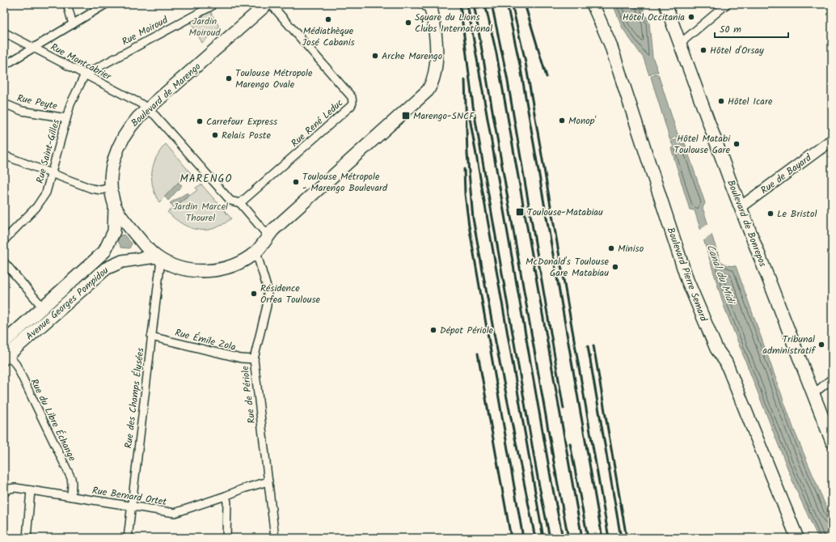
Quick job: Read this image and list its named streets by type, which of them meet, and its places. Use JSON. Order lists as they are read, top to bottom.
{
  "streets": {
    "main road": [
      "Boulevard de Marengo",
      "Boulevard de Bonrepos",
      "Boulevard Pierre Semard",
      "Avenue Georges Pompidou"
    ],
    "street": [
      "Rue Moiroud",
      "Rue Montcabrier",
      "Rue Peyte",
      "Rue René Leduc",
      "Rue Saint-Gilles",
      "Rue de Bayard",
      "Rue Émile Zola",
      "Rue de Périole",
      "Rue des Champs Élysées",
      "Rue du Libre Échange",
      "Rue Bernard Ortet"
    ]
  },
  "crossings": [
    ["Rue Moiroud", "Rue Montcabrier"],
    ["Rue Moiroud", "Rue Saint-Gilles"],
    ["Rue Montcabrier", "Boulevard de Marengo"],
    ["Rue Montcabrier", "Rue Saint-Gilles"],
    ["Boulevard de Marengo", "Avenue Georges Pompidou"],
    ["Boulevard de Marengo", "Rue de Périole"],
    ["Boulevard de Marengo", "Rue des Champs Élysées"],
    ["Rue Peyte", "Rue Saint-Gilles"],
    ["Rue de Bayard", "Boulevard de Bonrepos"],
    ["Avenue Georges Pompidou", "Rue des Champs Élysées"],
    ["Avenue Georges Pompidou", "Rue du Libre Échange"],
    ["Rue Émile Zola", "Rue de Périole"],
    ["Rue Émile Zola", "Rue des Champs Élysées"],
    ["Rue de Périole", "Rue Bernard Ortet"],
    ["Rue des Champs Élysées", "Rue Bernard Ortet"],
    ["Rue du Libre Échange", "Rue Bernard Ortet"]
  ],
  "districts": ["MARENGO"],
  "water": ["Canal du Midi"],
  "parks": ["Jardin Moiroud", "Jardin Marcel Thourel"],
  "places": {
    "other": [
      "Hôtel Occitania",
      "Médiathèque José Cabanis",
      "Square du Lions Clubs International",
      "Hôtel d'Orsay",
      "Arche Marengo",
      "Toulouse Métropole Marengo Ovale",
      "Hôtel Icare",
      "Monop'",
      "Carrefour Express",
      "Relais Poste",
      "Hôtel Matabi Toulouse Gare",
      "Toulouse Métropole - Marengo Boulevard",
      "Le Bristol",
      "Miniso",
      "McDonald's Toulouse Gare Matabiau",
      "Résidence Orfea Toulouse",
      "Dépot Périole",
      "Tribunal administratif"
    ],
    "transit": ["Marengo-SNCF", "Toulouse-Matabiau"]
  },
  "scale_bar": "50 m"
}
